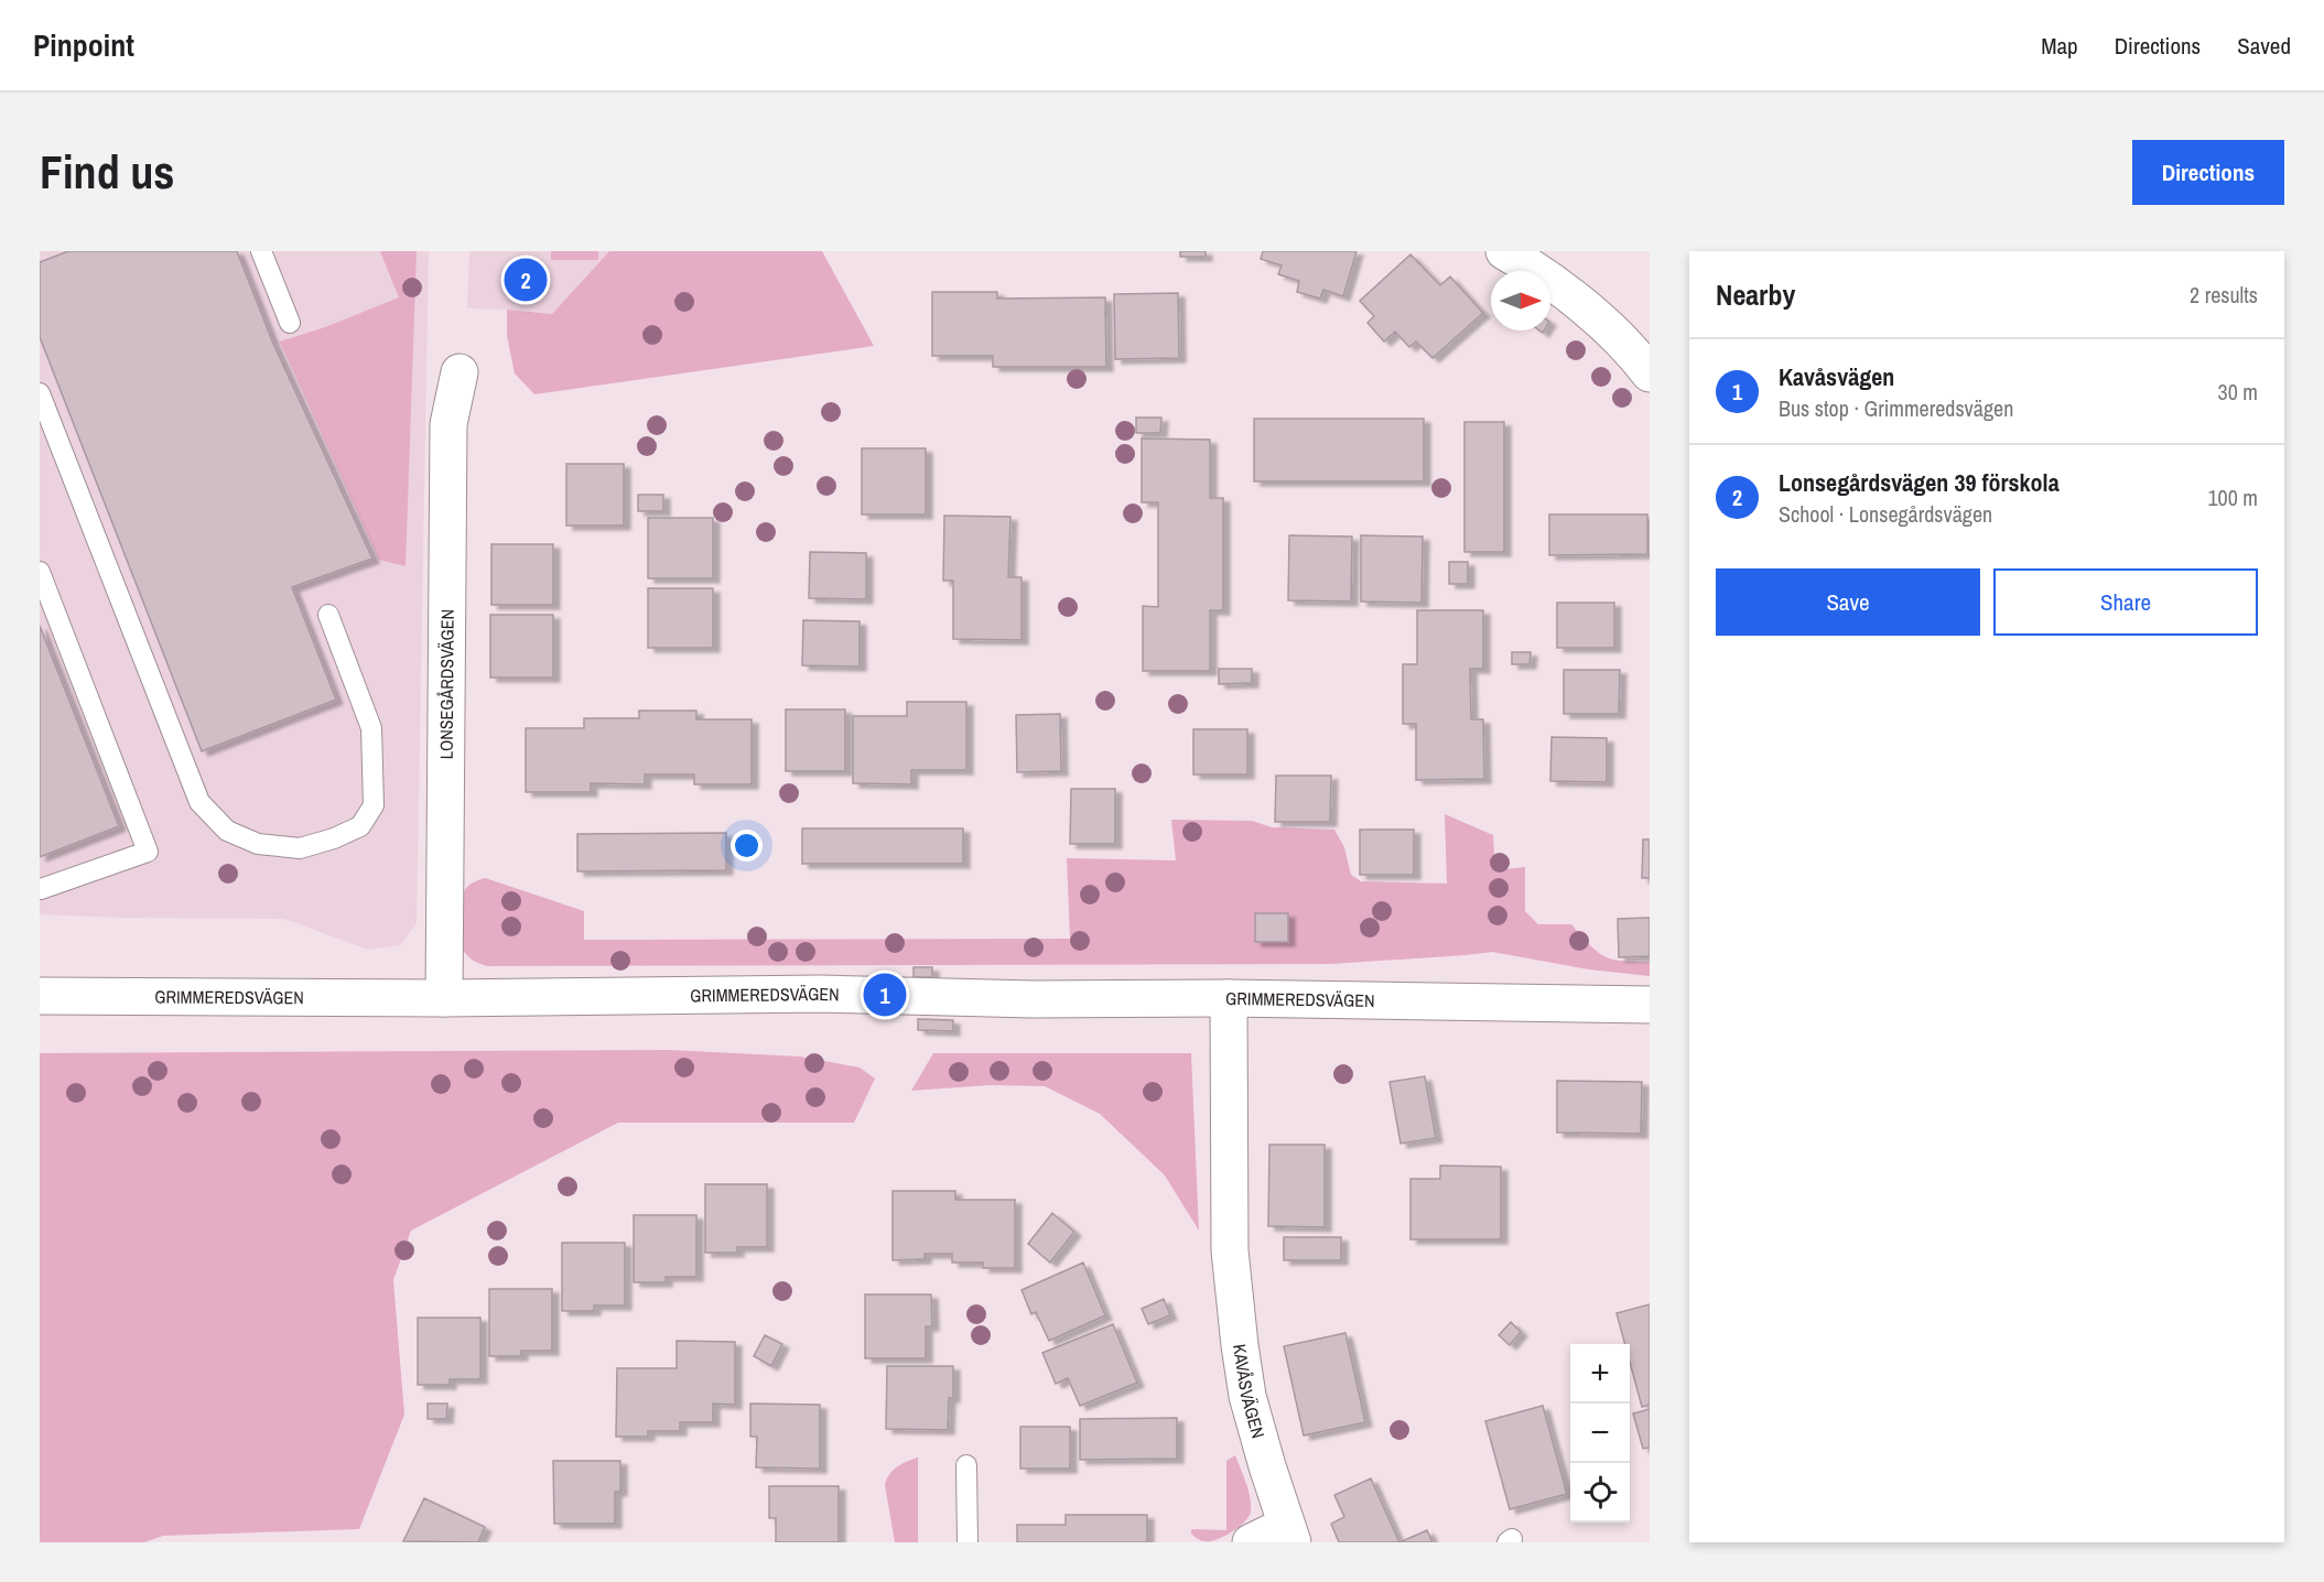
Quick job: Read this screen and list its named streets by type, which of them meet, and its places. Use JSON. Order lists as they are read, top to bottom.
{
  "streets": {
    "street": ["LONSEGÅRDSVÄGEN", "GRIMMEREDSVÄGEN", "KAVÅSVÄGEN"]
  },
  "crossings": [
    ["LONSEGÅRDSVÄGEN", "GRIMMEREDSVÄGEN"],
    ["GRIMMEREDSVÄGEN", "KAVÅSVÄGEN"]
  ],
  "north": "right",
  "page": {
    "header": "Pinpoint",
    "nav": ["Map", "Directions", "Saved"],
    "buttons": [
      "Directions",
      ["Save", "Share"]
    ],
    "title": "Find us",
    "heading": ["Nearby", "2 results"],
    "pins": ["2", "1"],
    "list": [
      {
        "mark": "1",
        "name": "Kavåsvägen",
        "note": "Bus stop · Grimmeredsvägen",
        "value": "30 m"
      },
      {
        "mark": "2",
        "name": "Lonsegårdsvägen 39 förskola",
        "note": "School · Lonsegårdsvägen",
        "value": "100 m"
      }
    ],
    "map_buttons": ["+", "−"]
  }
}
